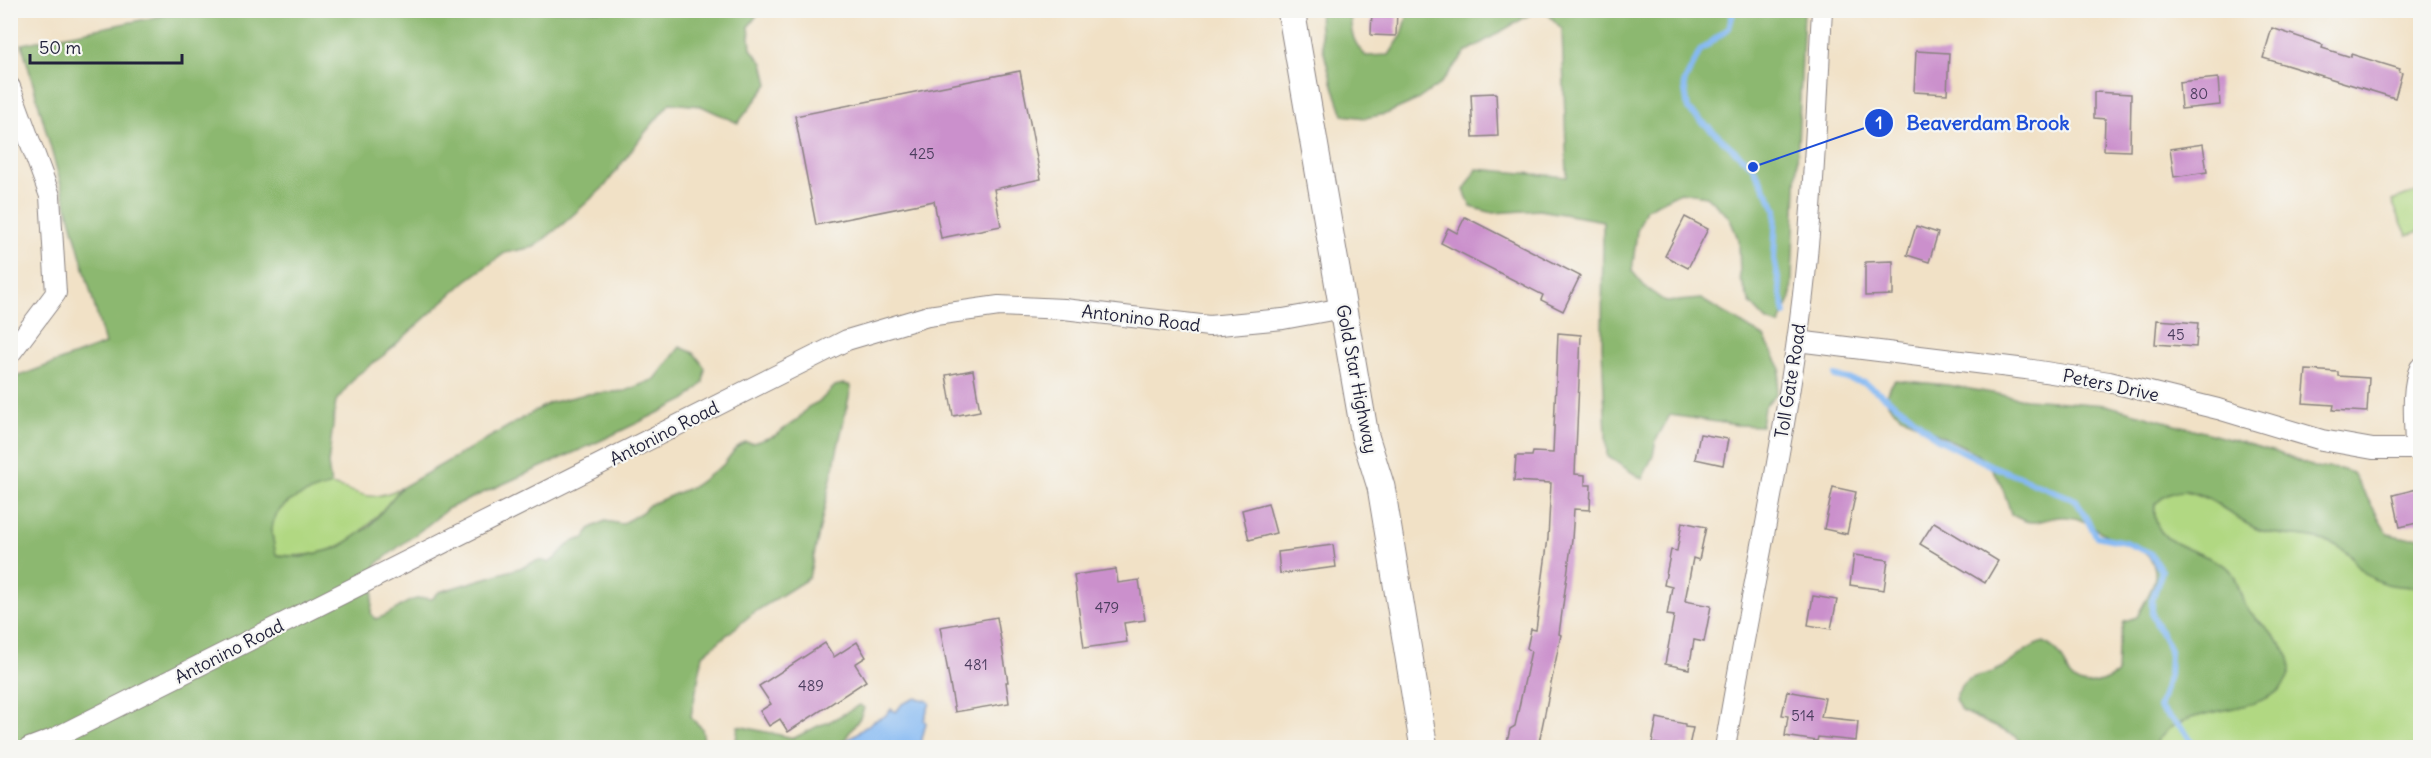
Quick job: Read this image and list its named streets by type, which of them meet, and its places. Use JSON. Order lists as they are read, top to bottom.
{
  "streets": {
    "main road": ["Gold Star Highway"],
    "street": ["Antonino Road", "Toll Gate Road", "Peters Drive"]
  },
  "crossings": [
    ["Antonino Road", "Gold Star Highway"],
    ["Toll Gate Road", "Peters Drive"]
  ],
  "places": ["Beaverdam Brook"],
  "house_numbers": [
    "80",
    "425",
    "45",
    "479",
    "481",
    "489",
    "514"
  ],
  "scale_bar": "50 m"
}
